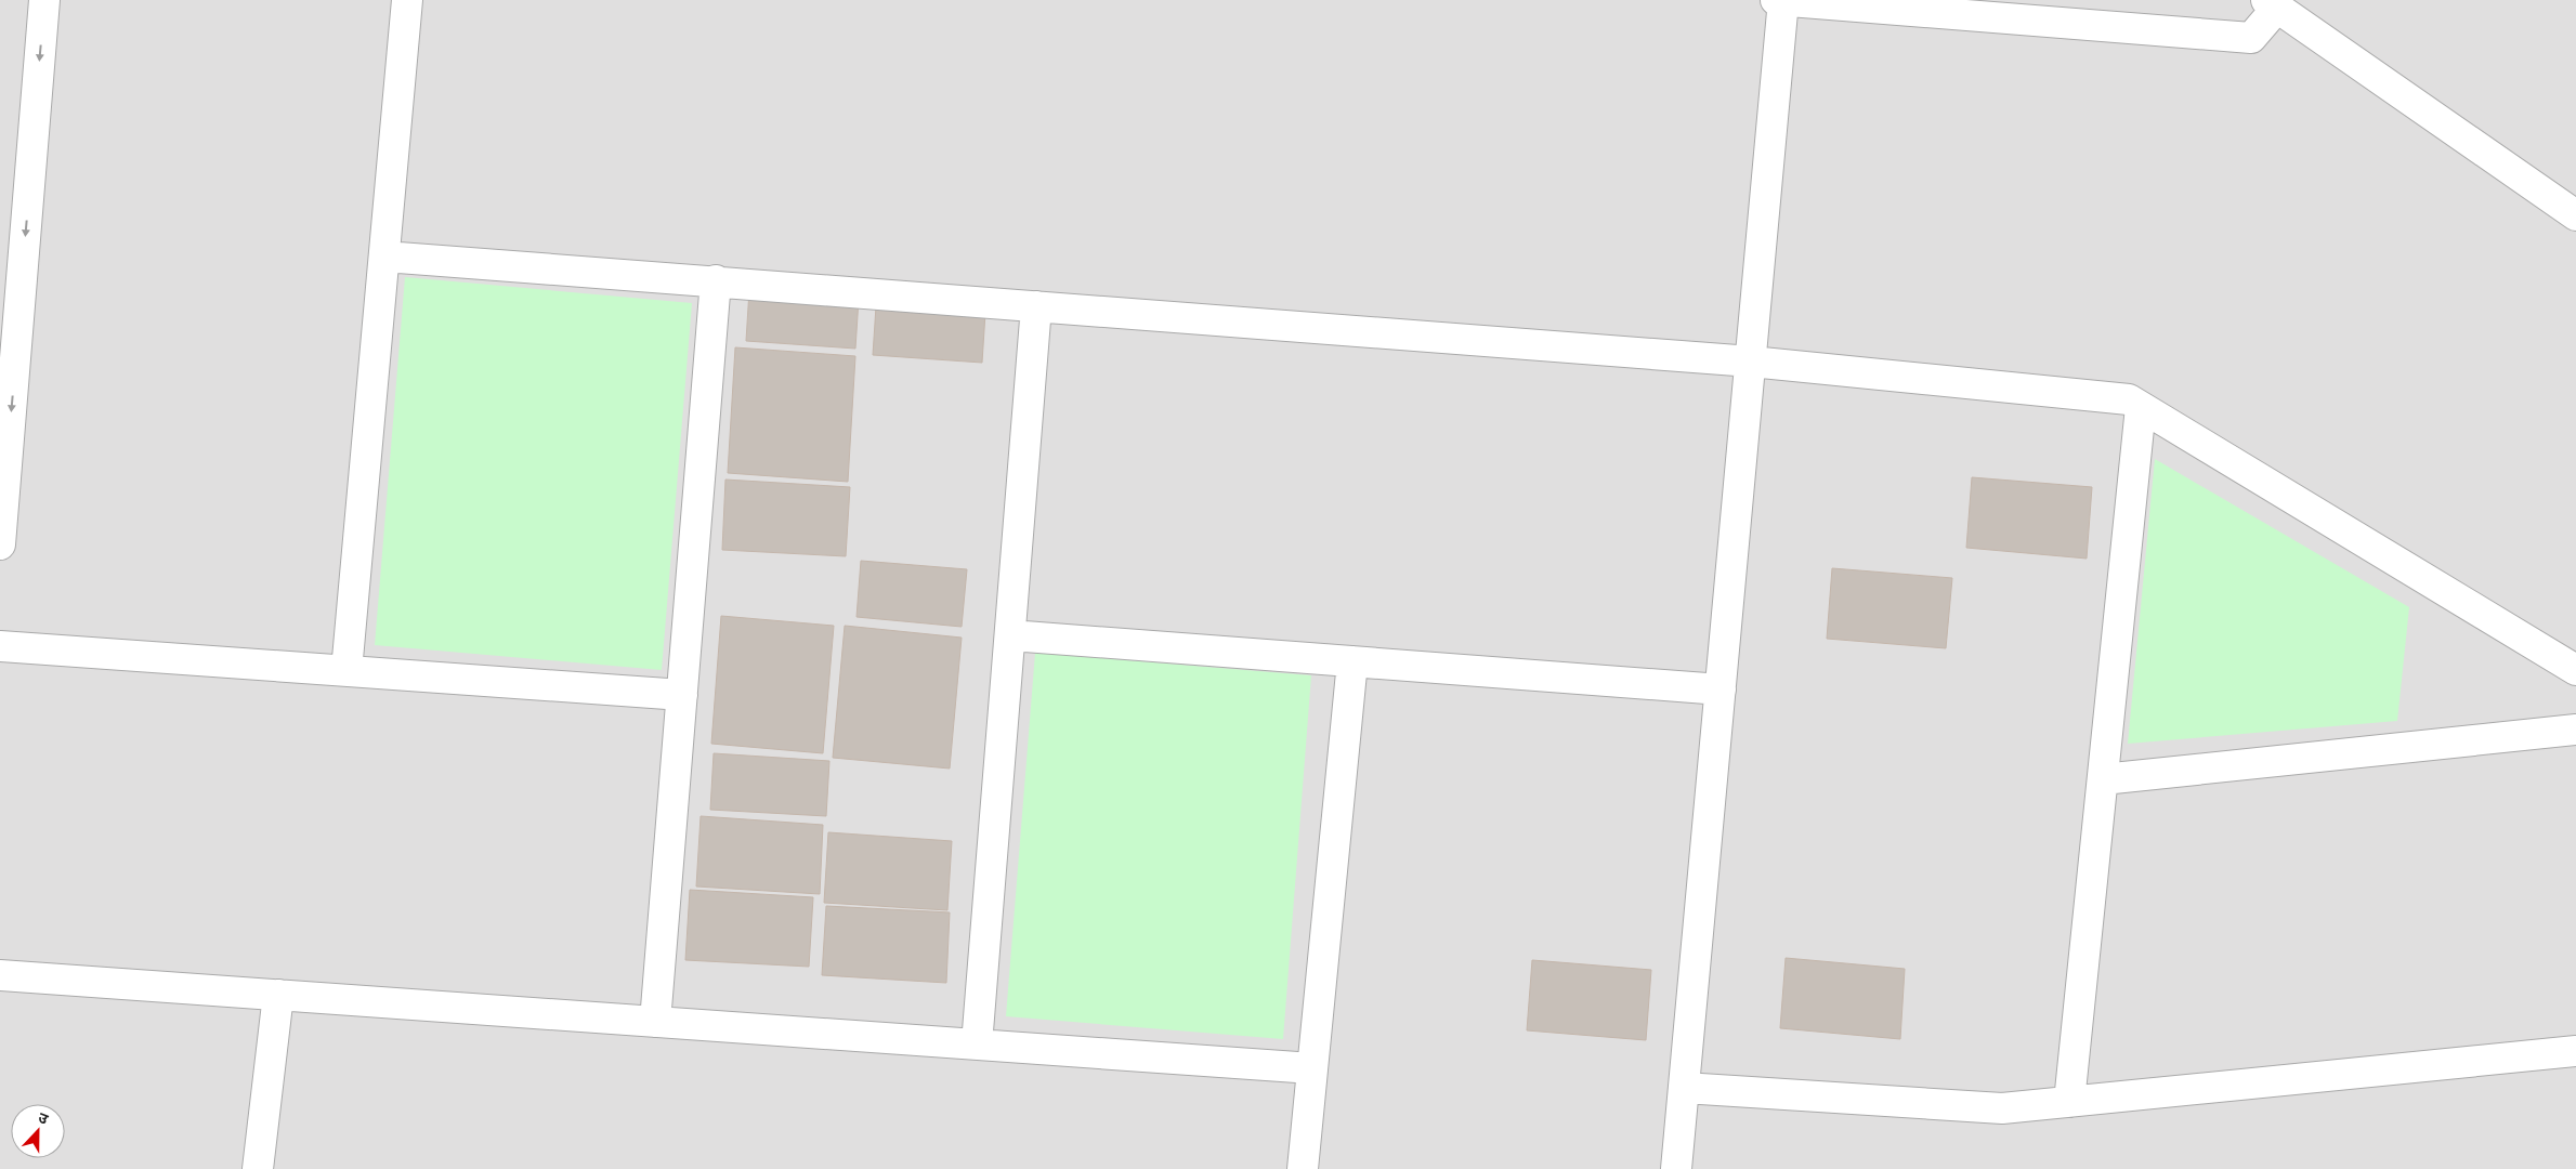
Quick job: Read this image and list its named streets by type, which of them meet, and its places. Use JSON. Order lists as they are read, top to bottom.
{
  "north": "top"
}
